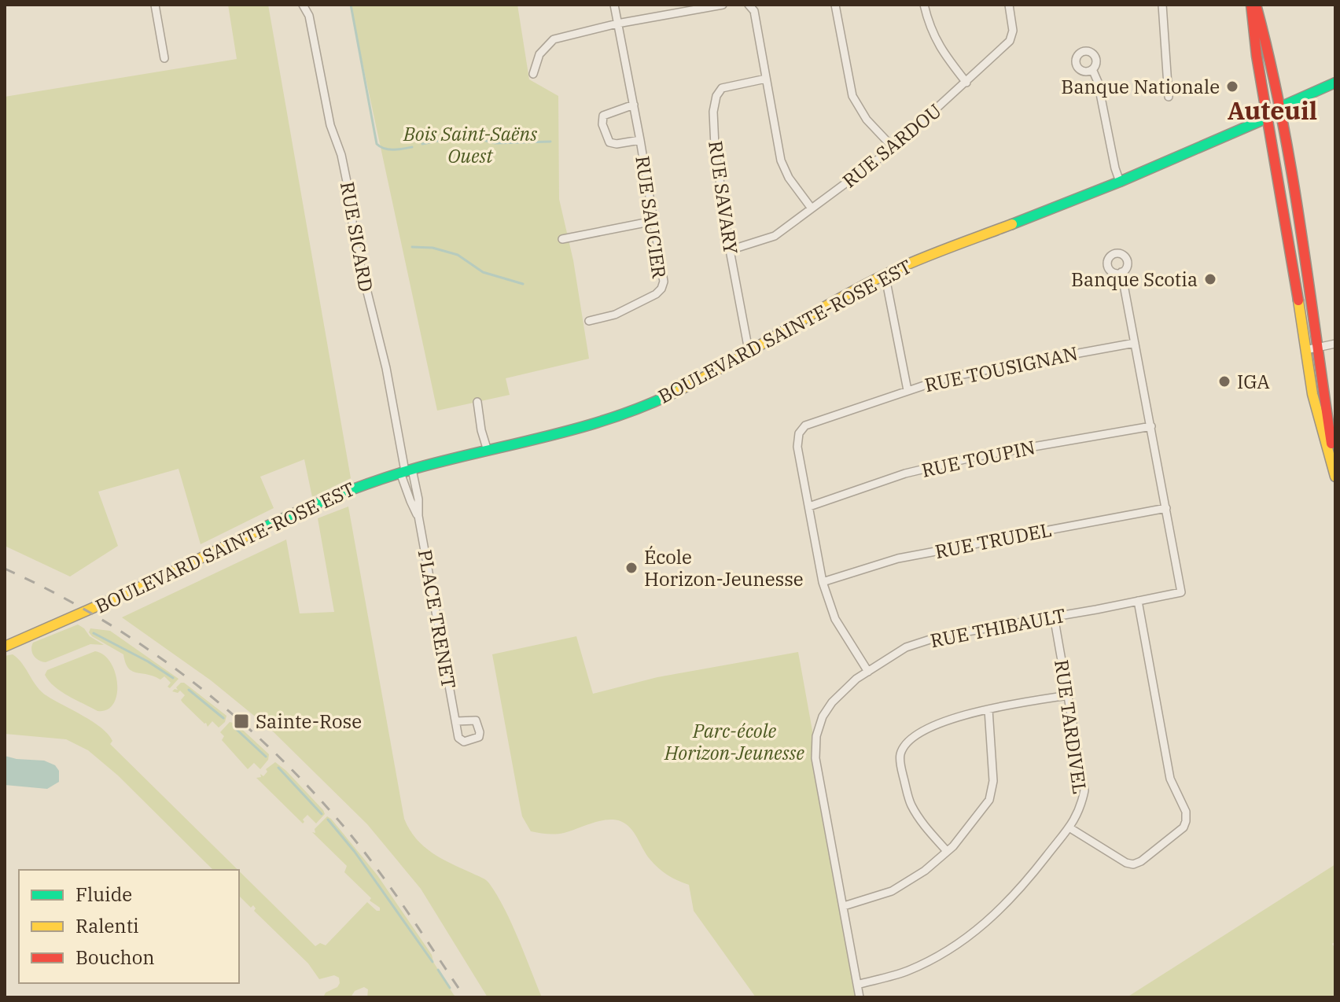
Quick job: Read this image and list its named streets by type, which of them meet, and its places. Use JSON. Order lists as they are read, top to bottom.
{
  "streets": {
    "street": [
      "RUE SARDOU",
      "RUE SAVARY",
      "RUE SAUCIER",
      "RUE SICARD",
      "BOULEVARD SAINTE-ROSE EST",
      "RUE TOUSIGNAN",
      "RUE TOUPIN",
      "RUE TRUDEL",
      "PLACE TRENET",
      "RUE THIBAULT",
      "RUE TARDIVEL"
    ]
  },
  "crossings": [
    ["RUE SARDOU", "RUE SAVARY"],
    ["RUE SAVARY", "BOULEVARD SAINTE-ROSE EST"],
    ["RUE SICARD", "BOULEVARD SAINTE-ROSE EST"],
    ["RUE SICARD", "PLACE TRENET"],
    ["BOULEVARD SAINTE-ROSE EST", "PLACE TRENET"],
    ["RUE TOUSIGNAN", "RUE TOUPIN"],
    ["RUE TOUSIGNAN", "RUE TRUDEL"],
    ["RUE TOUSIGNAN", "RUE THIBAULT"],
    ["RUE TRUDEL", "RUE THIBAULT"],
    ["RUE THIBAULT", "RUE TARDIVEL"]
  ],
  "districts": ["Auteuil"],
  "parks": ["Bois Saint-Saëns Ouest", "Parc-école Horizon-Jeunesse"],
  "places": {
    "other": [
      "Banque Nationale",
      "Banque Scotia",
      "IGA",
      "École Horizon-Jeunesse"
    ],
    "transit": ["Sainte-Rose"]
  },
  "legend": ["Fluide", "Ralenti", "Bouchon"]
}
